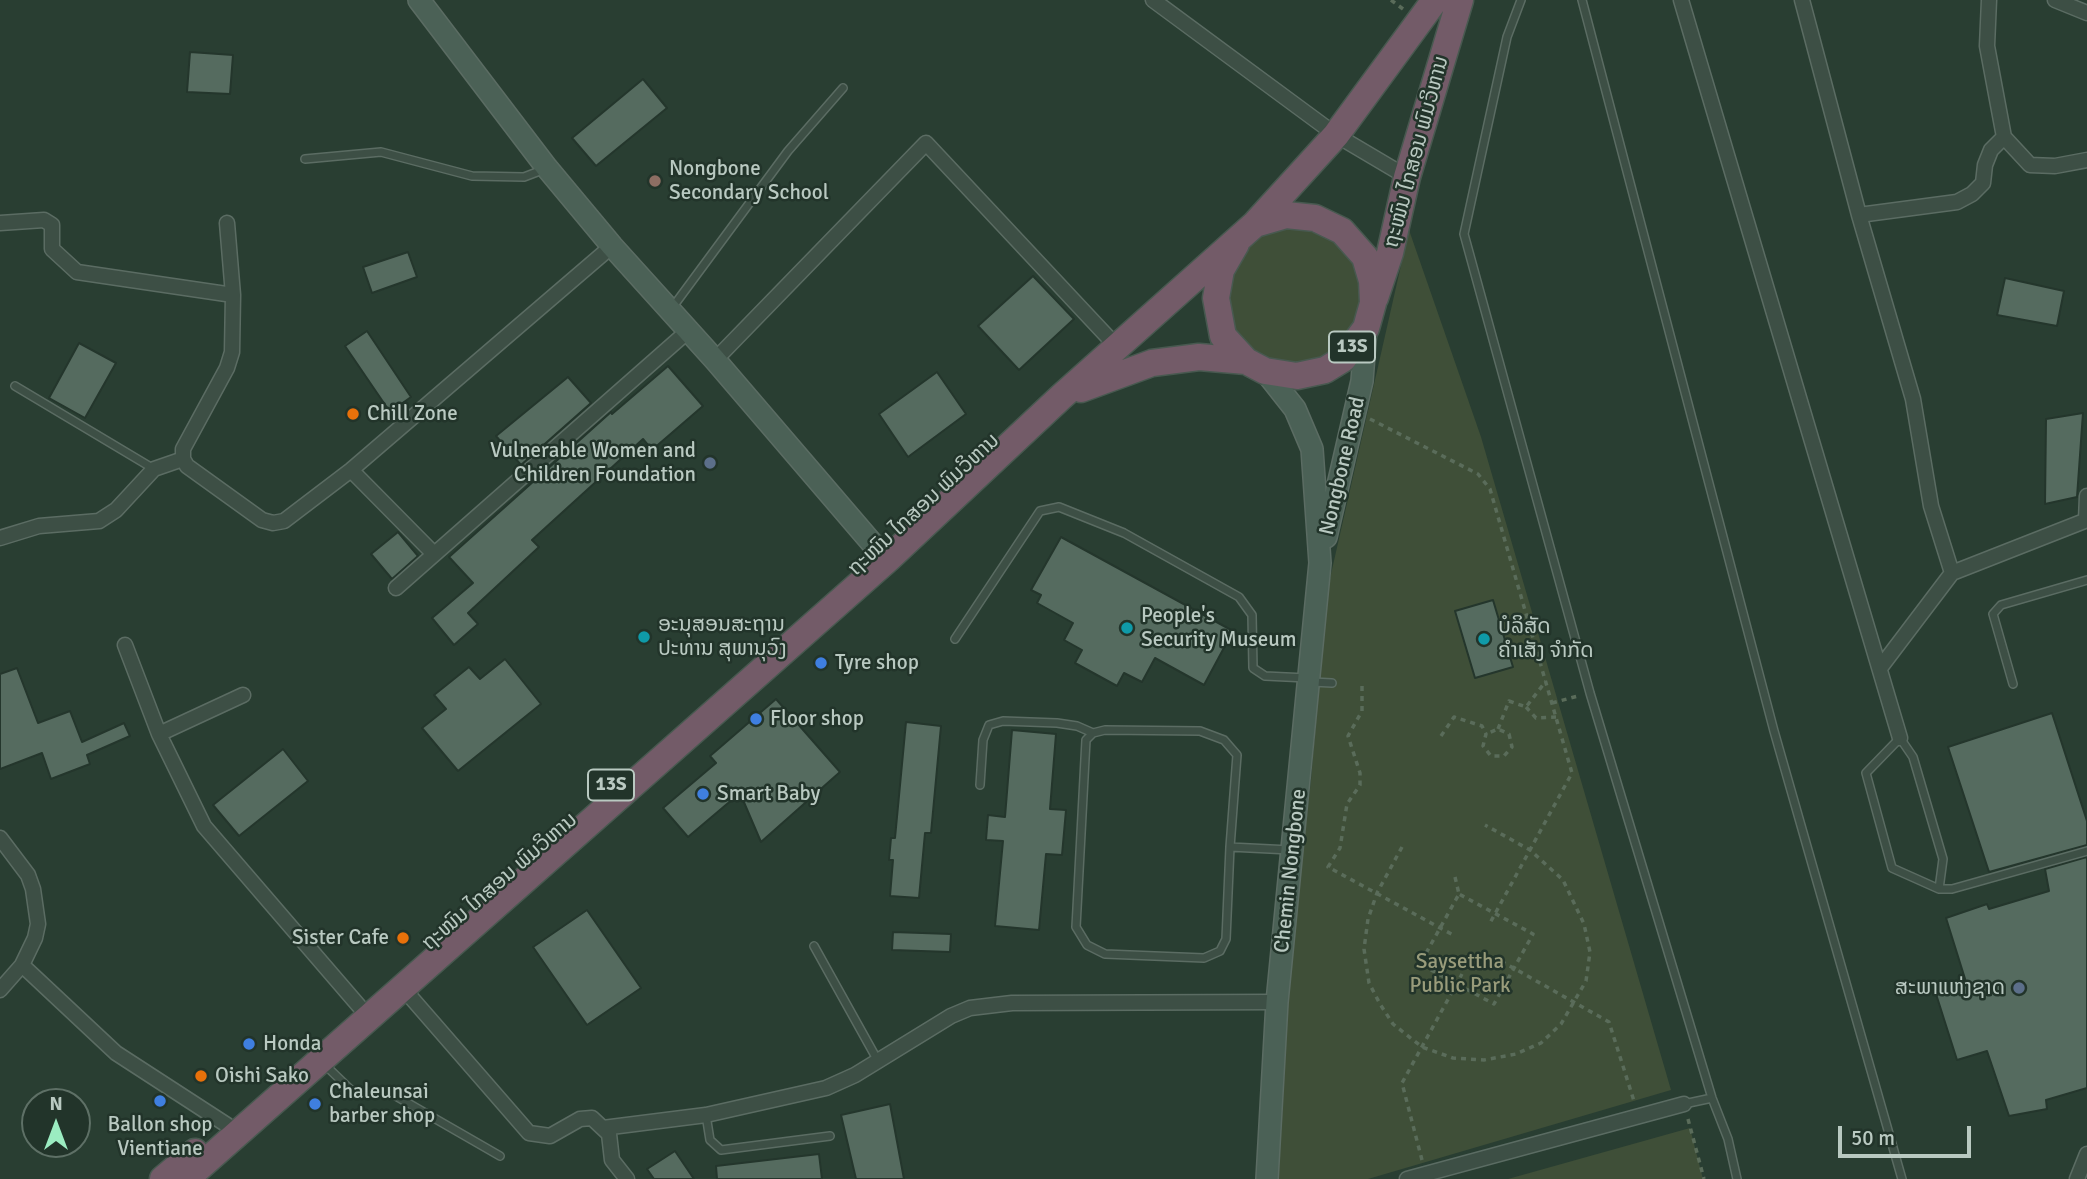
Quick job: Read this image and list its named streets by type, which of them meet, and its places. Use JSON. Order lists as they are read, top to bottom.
{
  "streets": {
    "highway": ["ຖະໜົນ ໄກສອນ ພົມວິຫານ", "13S"],
    "street": ["Nongbone Road", "Chemin Nongbone"]
  },
  "crossings": [
    ["ຖະໜົນ ໄກສອນ ພົມວິຫານ", "13S"],
    ["ຖະໜົນ ໄກສອນ ພົມວິຫານ", "Nongbone Road"],
    ["13S", "Nongbone Road"],
    ["Nongbone Road", "Chemin Nongbone"]
  ],
  "parks": ["Saysettha Public Park"],
  "places": [
    "Nongbone Secondary School",
    "Chill Zone",
    "Vulnerable Women and Children Foundation",
    "People's Security Museum",
    "ອະນຸສອນສະຖານ ປະທານ ສຸພານຸວົງ",
    "ບໍລິສັດ ຄຳເສັງ ຈຳກັດ",
    "Tyre shop",
    "Floor shop",
    "Smart Baby",
    "Sister Cafe",
    "ສະພາແຫ່ງຊາດ",
    "Honda",
    "Oishi Sako",
    "Ballon shop Vientiane",
    "Chaleunsai barber shop"
  ],
  "scale_bar": "50 m",
  "north": "top"
}
